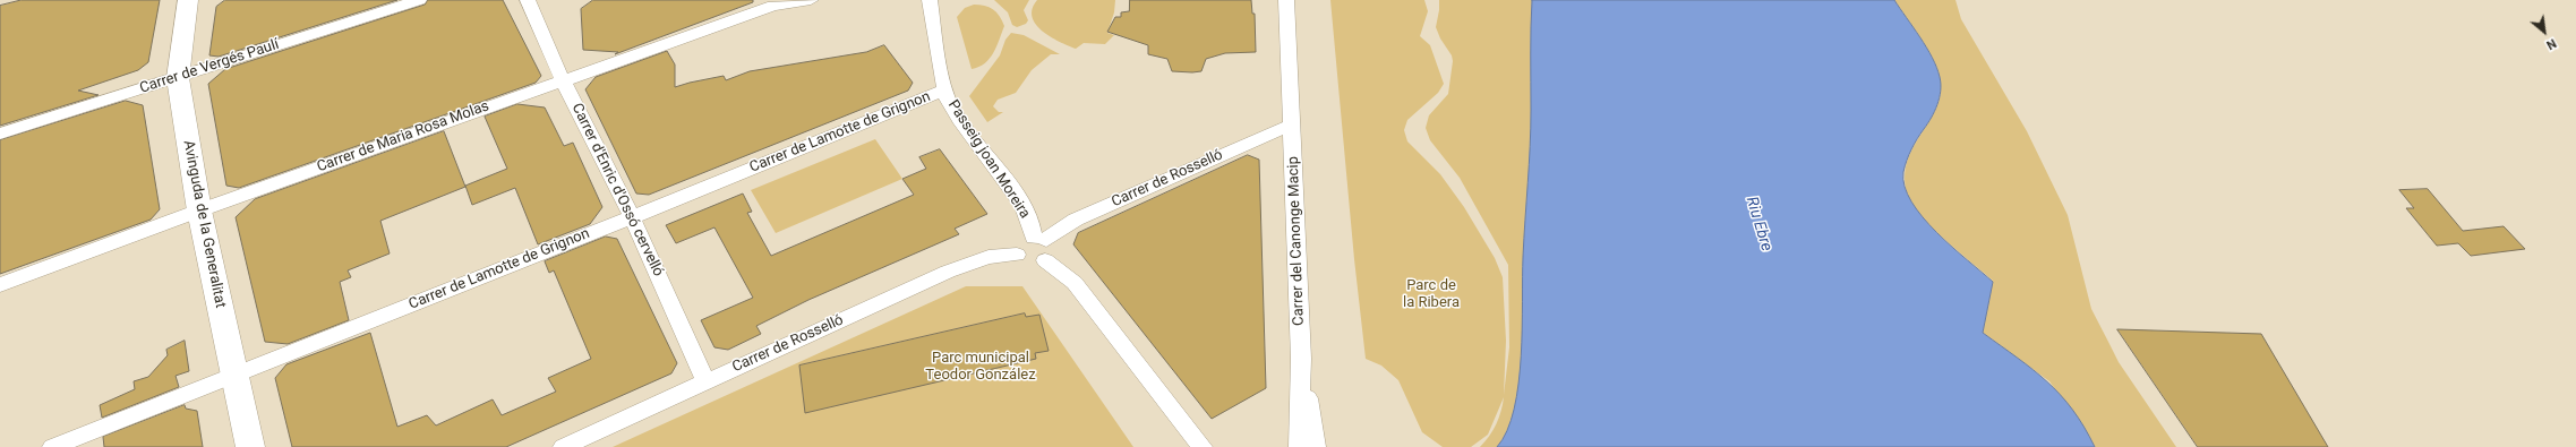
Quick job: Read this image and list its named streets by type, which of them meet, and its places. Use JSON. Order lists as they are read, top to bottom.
{
  "streets": {
    "street": [
      "Carrer de Vergés Paulí",
      "Carrer de Lamotte de Grignon",
      "Carrer de Maria Rosa Molas",
      "Passeig joan Moreira",
      "Carrer de Rosselló",
      "Carrer d'Enric d'Ossó cervelló",
      "Avinguda de la Generalitat",
      "Carrer del Canonge Macip"
    ]
  },
  "crossings": [
    ["Carrer de Vergés Paulí", "Avinguda de la Generalitat"],
    ["Carrer de Lamotte de Grignon", "Passeig joan Moreira"],
    ["Carrer de Lamotte de Grignon", "Carrer d'Enric d'Ossó cervelló"],
    ["Carrer de Lamotte de Grignon", "Avinguda de la Generalitat"],
    ["Carrer de Maria Rosa Molas", "Carrer d'Enric d'Ossó cervelló"],
    ["Carrer de Maria Rosa Molas", "Avinguda de la Generalitat"],
    ["Passeig joan Moreira", "Carrer de Rosselló"],
    ["Carrer de Rosselló", "Carrer d'Enric d'Ossó cervelló"],
    ["Carrer de Rosselló", "Carrer del Canonge Macip"]
  ],
  "water": ["Riu Ebre"],
  "parks": ["Parc de la Ribera", "Parc municipal Teodor González"],
  "north": "bottom right"
}
